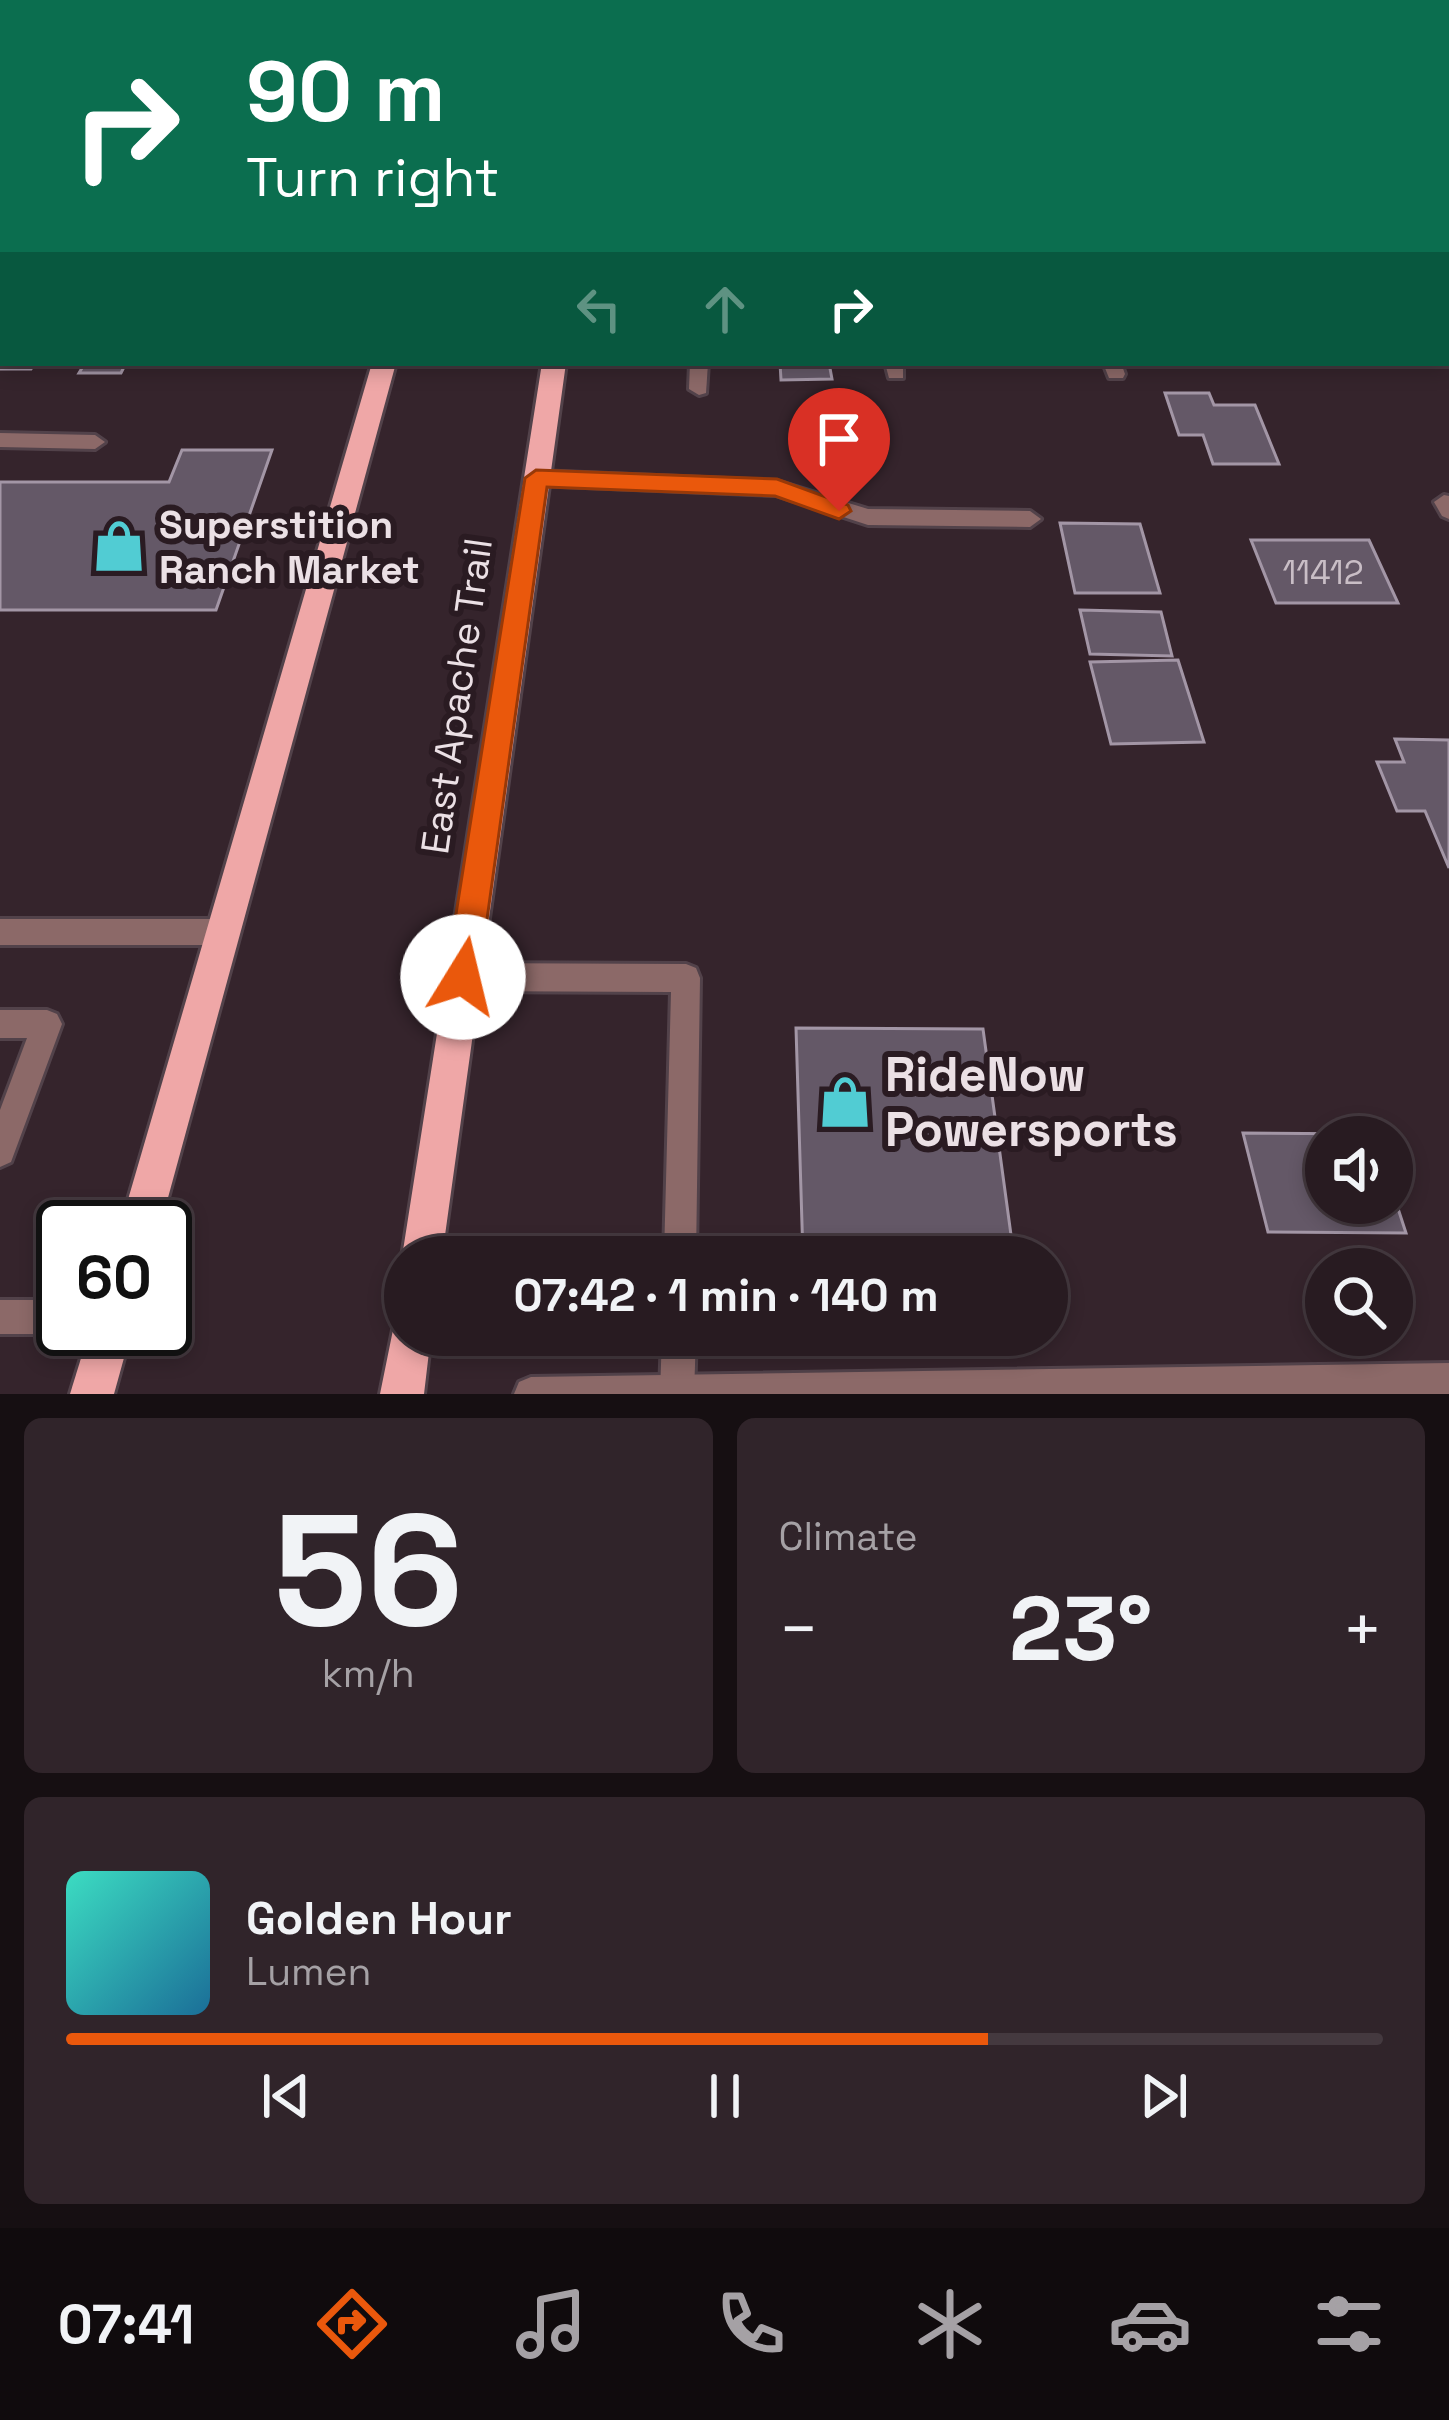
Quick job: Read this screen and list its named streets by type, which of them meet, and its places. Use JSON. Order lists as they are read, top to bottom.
{
  "streets": {
    "main road": ["East Apache Trail"]
  },
  "places": {
    "shop": ["Superstition Ranch Market", "RideNow Powersports"]
  },
  "house_numbers": ["11412"],
  "page": {
    "turn": ["90 m", "Turn right"],
    "limit": "60",
    "trip": "07:42 · 1 min · 140 m",
    "tile": [
      ["56", "km/h"],
      "Climate"
    ],
    "heat": ["−", "23°", "+"],
    "song": ["Golden Hour", "Lumen"],
    "tabs": "07:41"
  }
}
